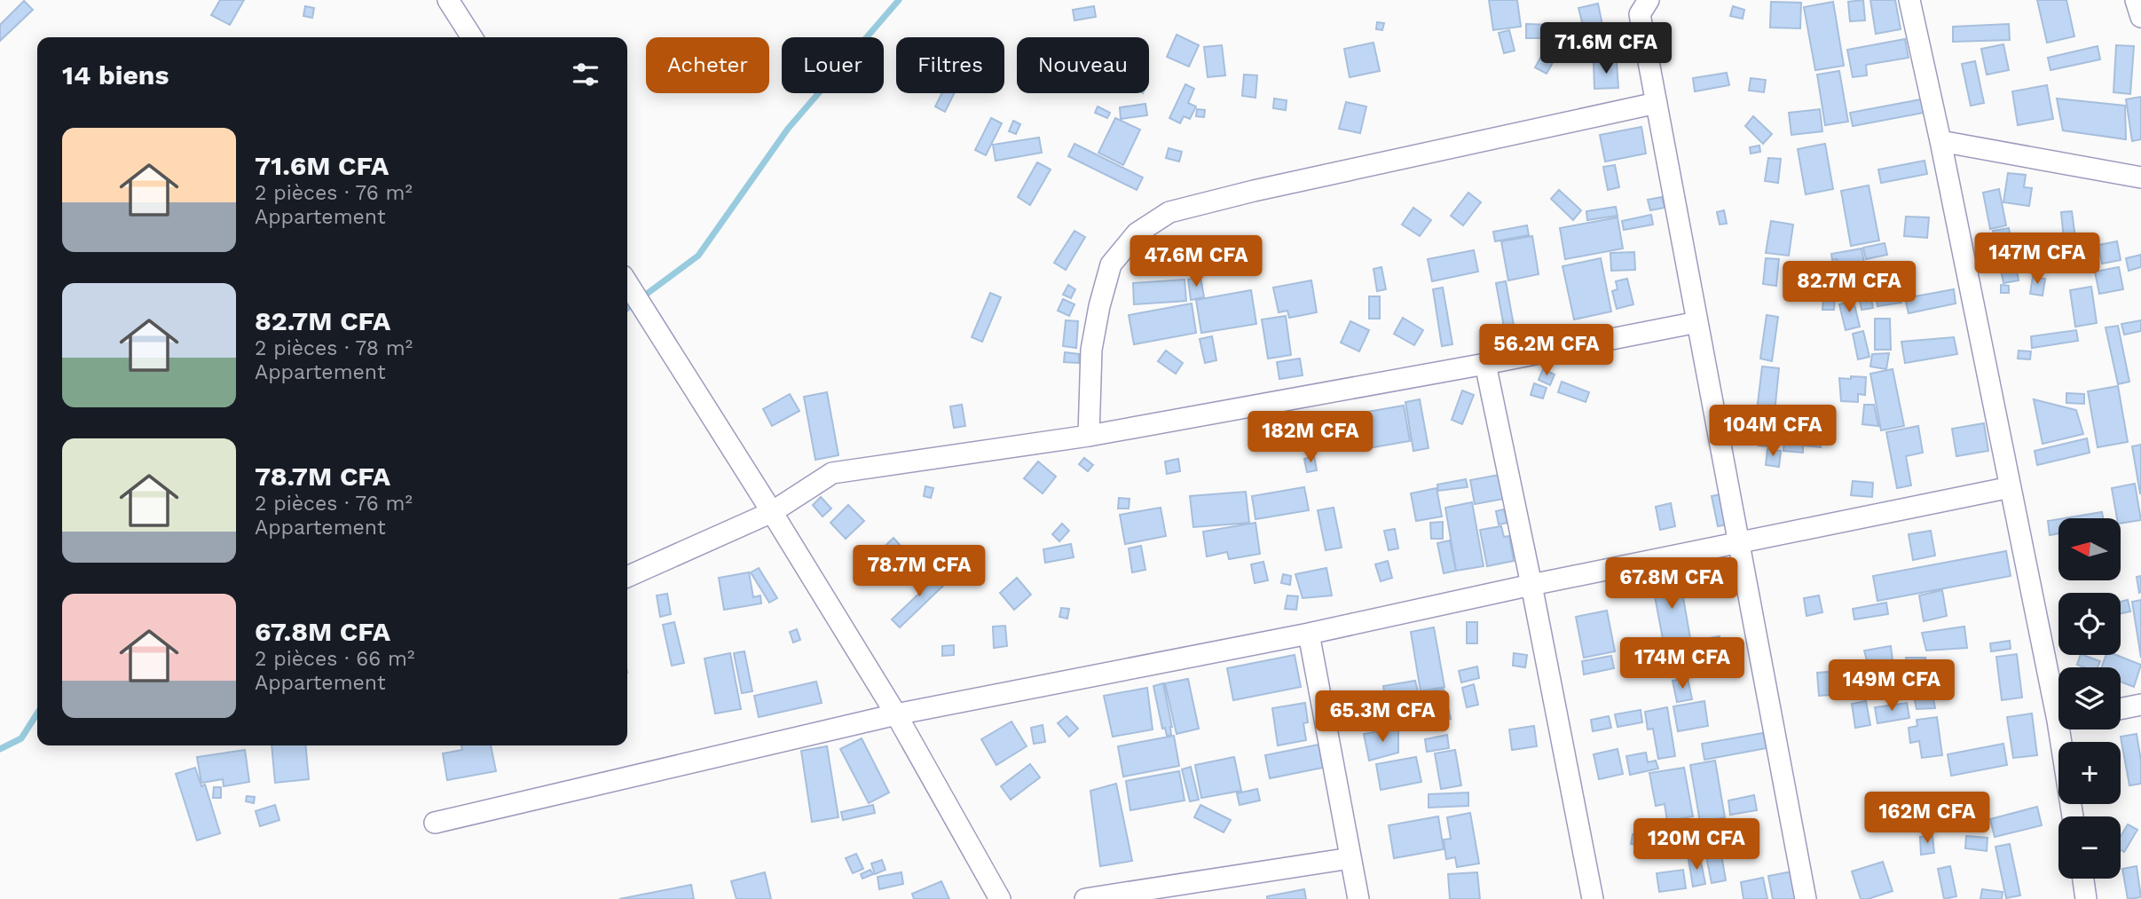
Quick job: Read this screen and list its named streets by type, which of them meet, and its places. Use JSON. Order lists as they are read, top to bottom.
{
  "north": "left",
  "page": {
    "price": [
      "71.6M CFA",
      "147M CFA",
      "47.6M CFA",
      "82.7M CFA",
      "56.2M CFA",
      "104M CFA",
      "182M CFA",
      "78.7M CFA",
      "67.8M CFA",
      "174M CFA",
      "149M CFA",
      "65.3M CFA",
      "162M CFA",
      "120M CFA"
    ],
    "chip": [
      "Acheter",
      "Louer",
      "Filtres",
      "Nouveau"
    ],
    "heading": "14 biens",
    "list": [
      {
        "name": "71.6M CFA",
        "note": "2 pièces · 76 m² · Appartement"
      },
      {
        "name": "82.7M CFA",
        "note": "2 pièces · 78 m² · Appartement"
      },
      {
        "name": "78.7M CFA",
        "note": "2 pièces · 76 m² · Appartement"
      },
      {
        "name": "67.8M CFA",
        "note": "2 pièces · 66 m² · Appartement"
      }
    ],
    "map_buttons": ["+", "−"]
  }
}
